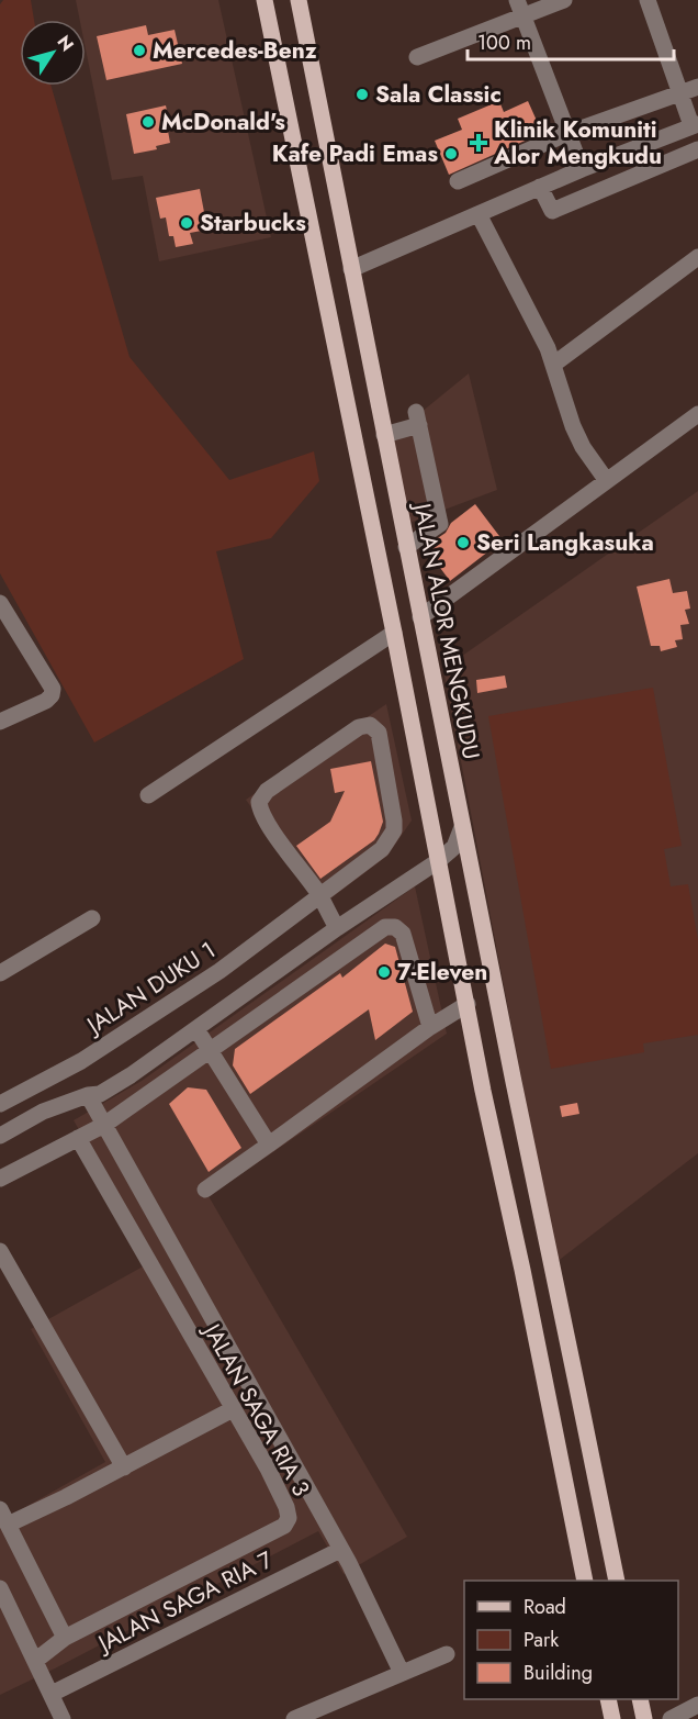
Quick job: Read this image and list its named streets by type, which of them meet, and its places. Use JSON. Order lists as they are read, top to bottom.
{
  "streets": {
    "main road": ["JALAN ALOR MENGKUDU"],
    "street": ["JALAN DUKU 1", "JALAN SAGA RIA 3", "JALAN SAGA RIA 7"]
  },
  "places": {
    "other": [
      "Mercedes-Benz",
      "Sala Classic",
      "McDonald's",
      "Kafe Padi Emas",
      "Starbucks",
      "Seri Langkasuka",
      "7-Eleven"
    ],
    "health": ["Klinik Komuniti Alor Mengkudu"]
  },
  "legend": ["Road", "Park", "Building"],
  "scale_bar": "100 m",
  "north": "top right"
}
